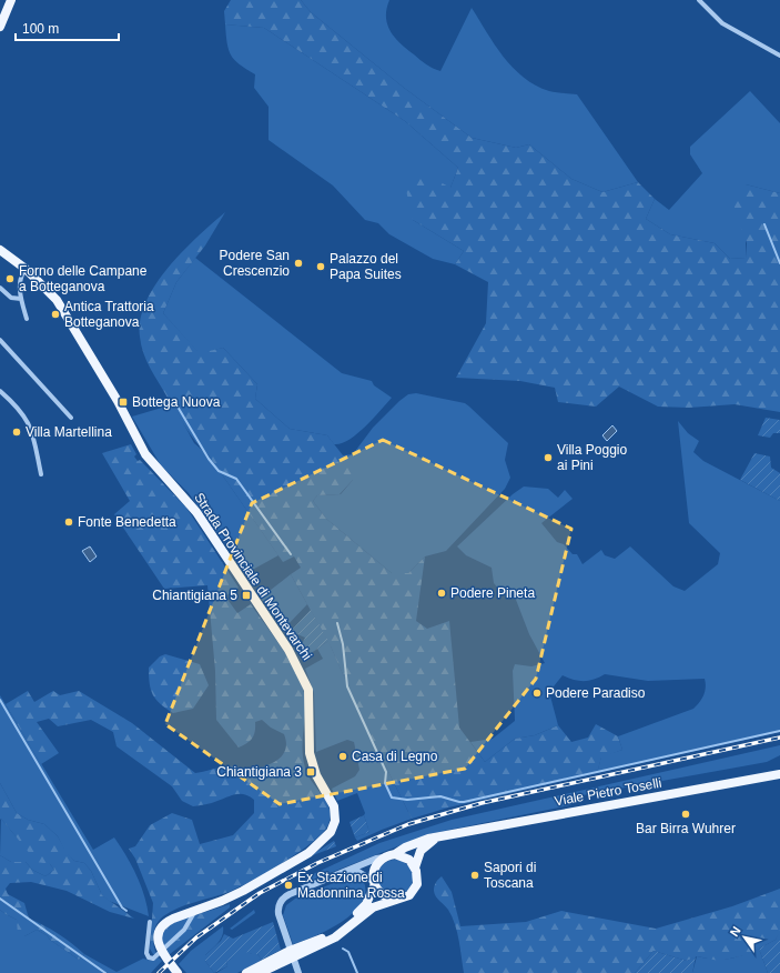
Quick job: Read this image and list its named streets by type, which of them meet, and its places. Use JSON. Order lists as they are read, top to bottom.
{
  "streets": {
    "main road": ["Strada Provinciale di Montevarchi", "Viale Pietro Toselli"]
  },
  "places": {
    "other": [
      "Podere San Crescenzio",
      "Palazzo del Papa Suites",
      "Forno delle Campane a Botteganova",
      "Antica Trattoria Botteganova",
      "Villa Martellina",
      "Villa Poggio ai Pini",
      "Fonte Benedetta",
      "Podere Pineta",
      "Podere Paradiso",
      "Casa di Legno",
      "Bar Birra Wuhrer",
      "Sapori di Toscana",
      "Ex Stazione di Madonnina Rossa"
    ],
    "transit": ["Bottega Nuova", "Chiantigiana 5", "Chiantigiana 3"]
  },
  "scale_bar": "100 m",
  "north": "top left"
}
